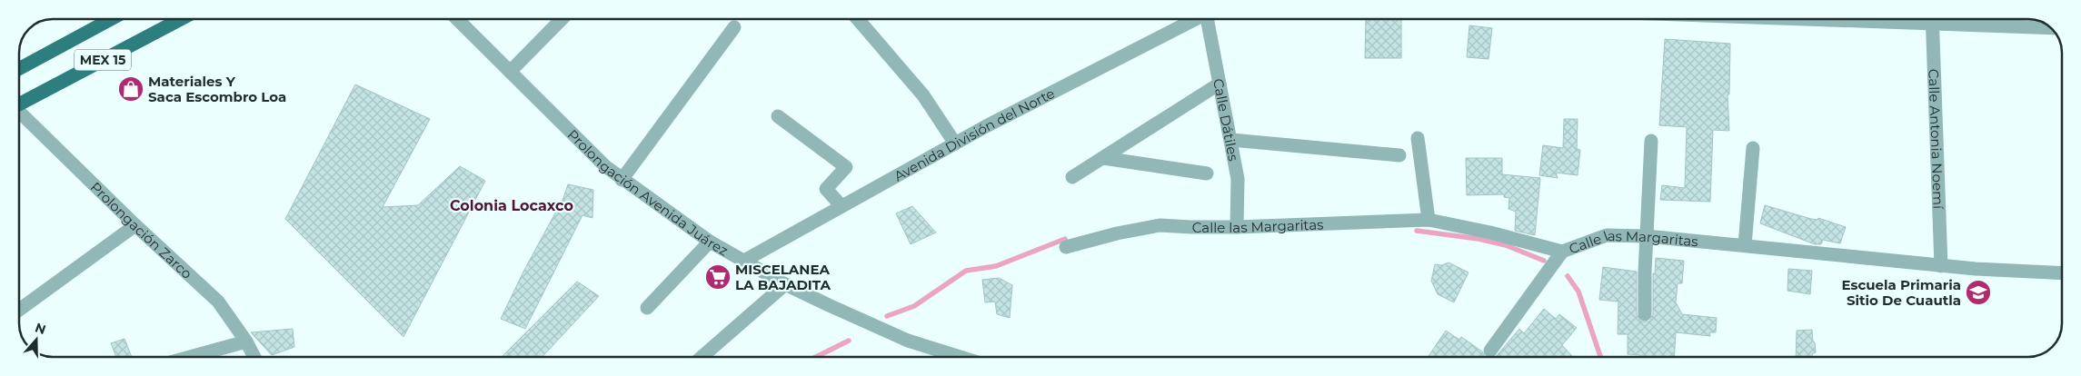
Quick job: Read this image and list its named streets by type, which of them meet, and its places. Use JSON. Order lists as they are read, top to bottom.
{
  "streets": {
    "main road": ["MEX 15"],
    "street": [
      "Calle Dátiles",
      "Avenida División del Norte",
      "Calle Antonia Noemí",
      "Prolongación Avenida Juárez",
      "Calle las Margaritas",
      "Prolongación Zarco"
    ]
  },
  "crossings": [
    ["Calle Dátiles", "Calle las Margaritas"],
    ["Avenida División del Norte", "Prolongación Avenida Juárez"],
    ["Calle Antonia Noemí", "Calle las Margaritas"]
  ],
  "districts": ["Colonia Locaxco"],
  "places": {
    "shop": ["Materiales Y Saca Escombro Loa"],
    "supermarket": ["MISCELANEA LA BAJADITA"],
    "school or university": ["Escuela Primaria Sitio De Cuautla"]
  },
  "north": "top"
}
